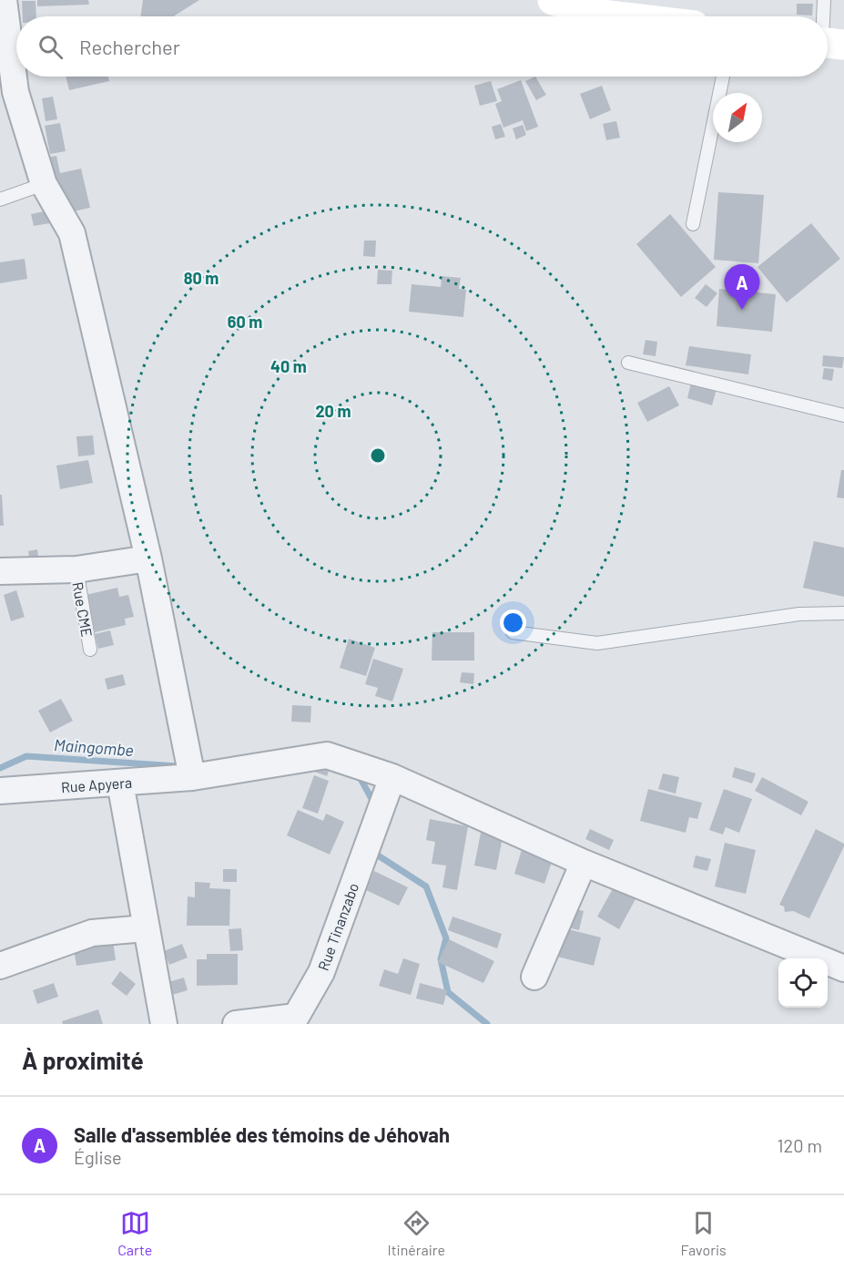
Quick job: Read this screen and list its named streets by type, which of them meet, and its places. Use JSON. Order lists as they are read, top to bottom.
{
  "streets": {
    "street": ["Rue CME", "Rue Apyera", "Rue Tinanzabo"]
  },
  "crossings": [
    ["Rue Apyera", "Rue Tinanzabo"]
  ],
  "water": ["Maingombe"],
  "north": "top right",
  "page": {
    "search": "Rechercher",
    "pins": "A",
    "heading": "À proximité",
    "list": [
      {
        "mark": "A",
        "name": "Salle d'assemblée des témoins de Jéhovah",
        "note": "Église",
        "value": "120 m"
      }
    ],
    "nav": ["Carte", "Itinéraire", "Favoris"]
  },
  "rings": [
    "80 m",
    "60 m",
    "40 m",
    "20 m"
  ]
}
